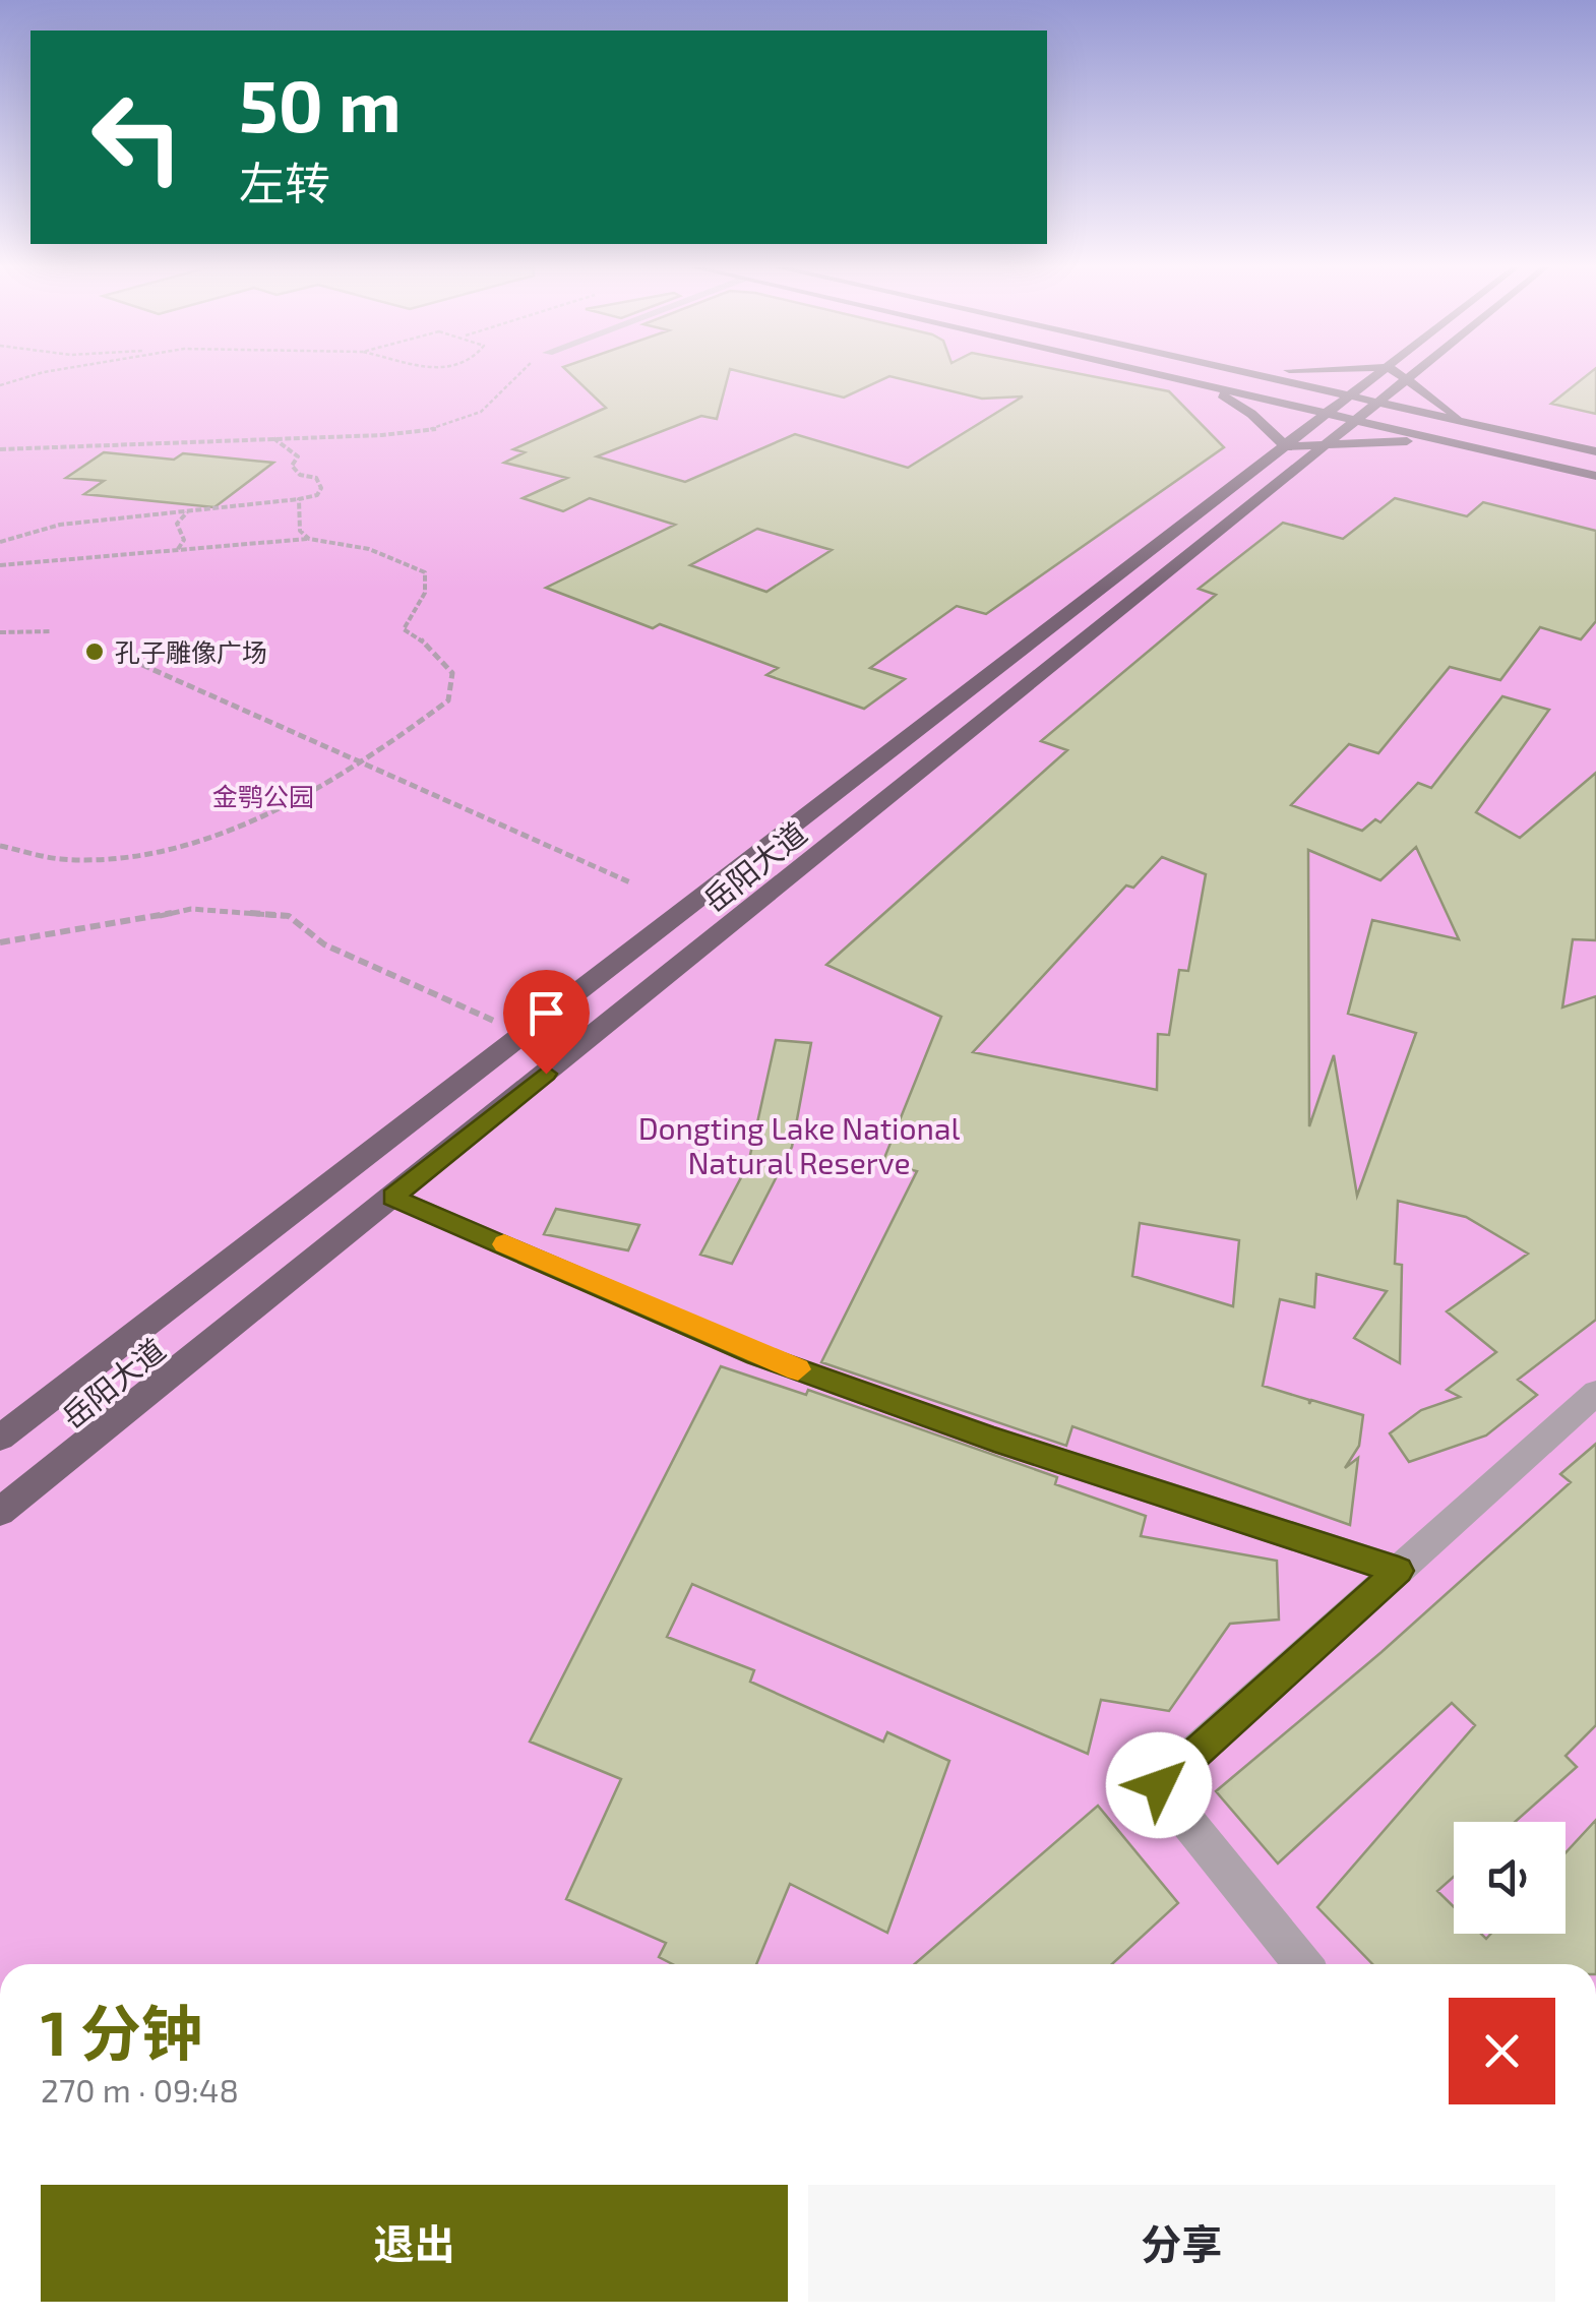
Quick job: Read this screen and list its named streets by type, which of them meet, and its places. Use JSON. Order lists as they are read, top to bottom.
{
  "streets": {
    "main road": ["岳阳大道"]
  },
  "parks": ["金鹗公园", "Dongting Lake National Natural Reserve"],
  "places": ["孔子雕像广场"],
  "page": {
    "turn": ["50 m", "左转"],
    "heading": ["1 分钟", "270 m · 09:48"],
    "buttons": ["退出", "分享"]
  }
}
